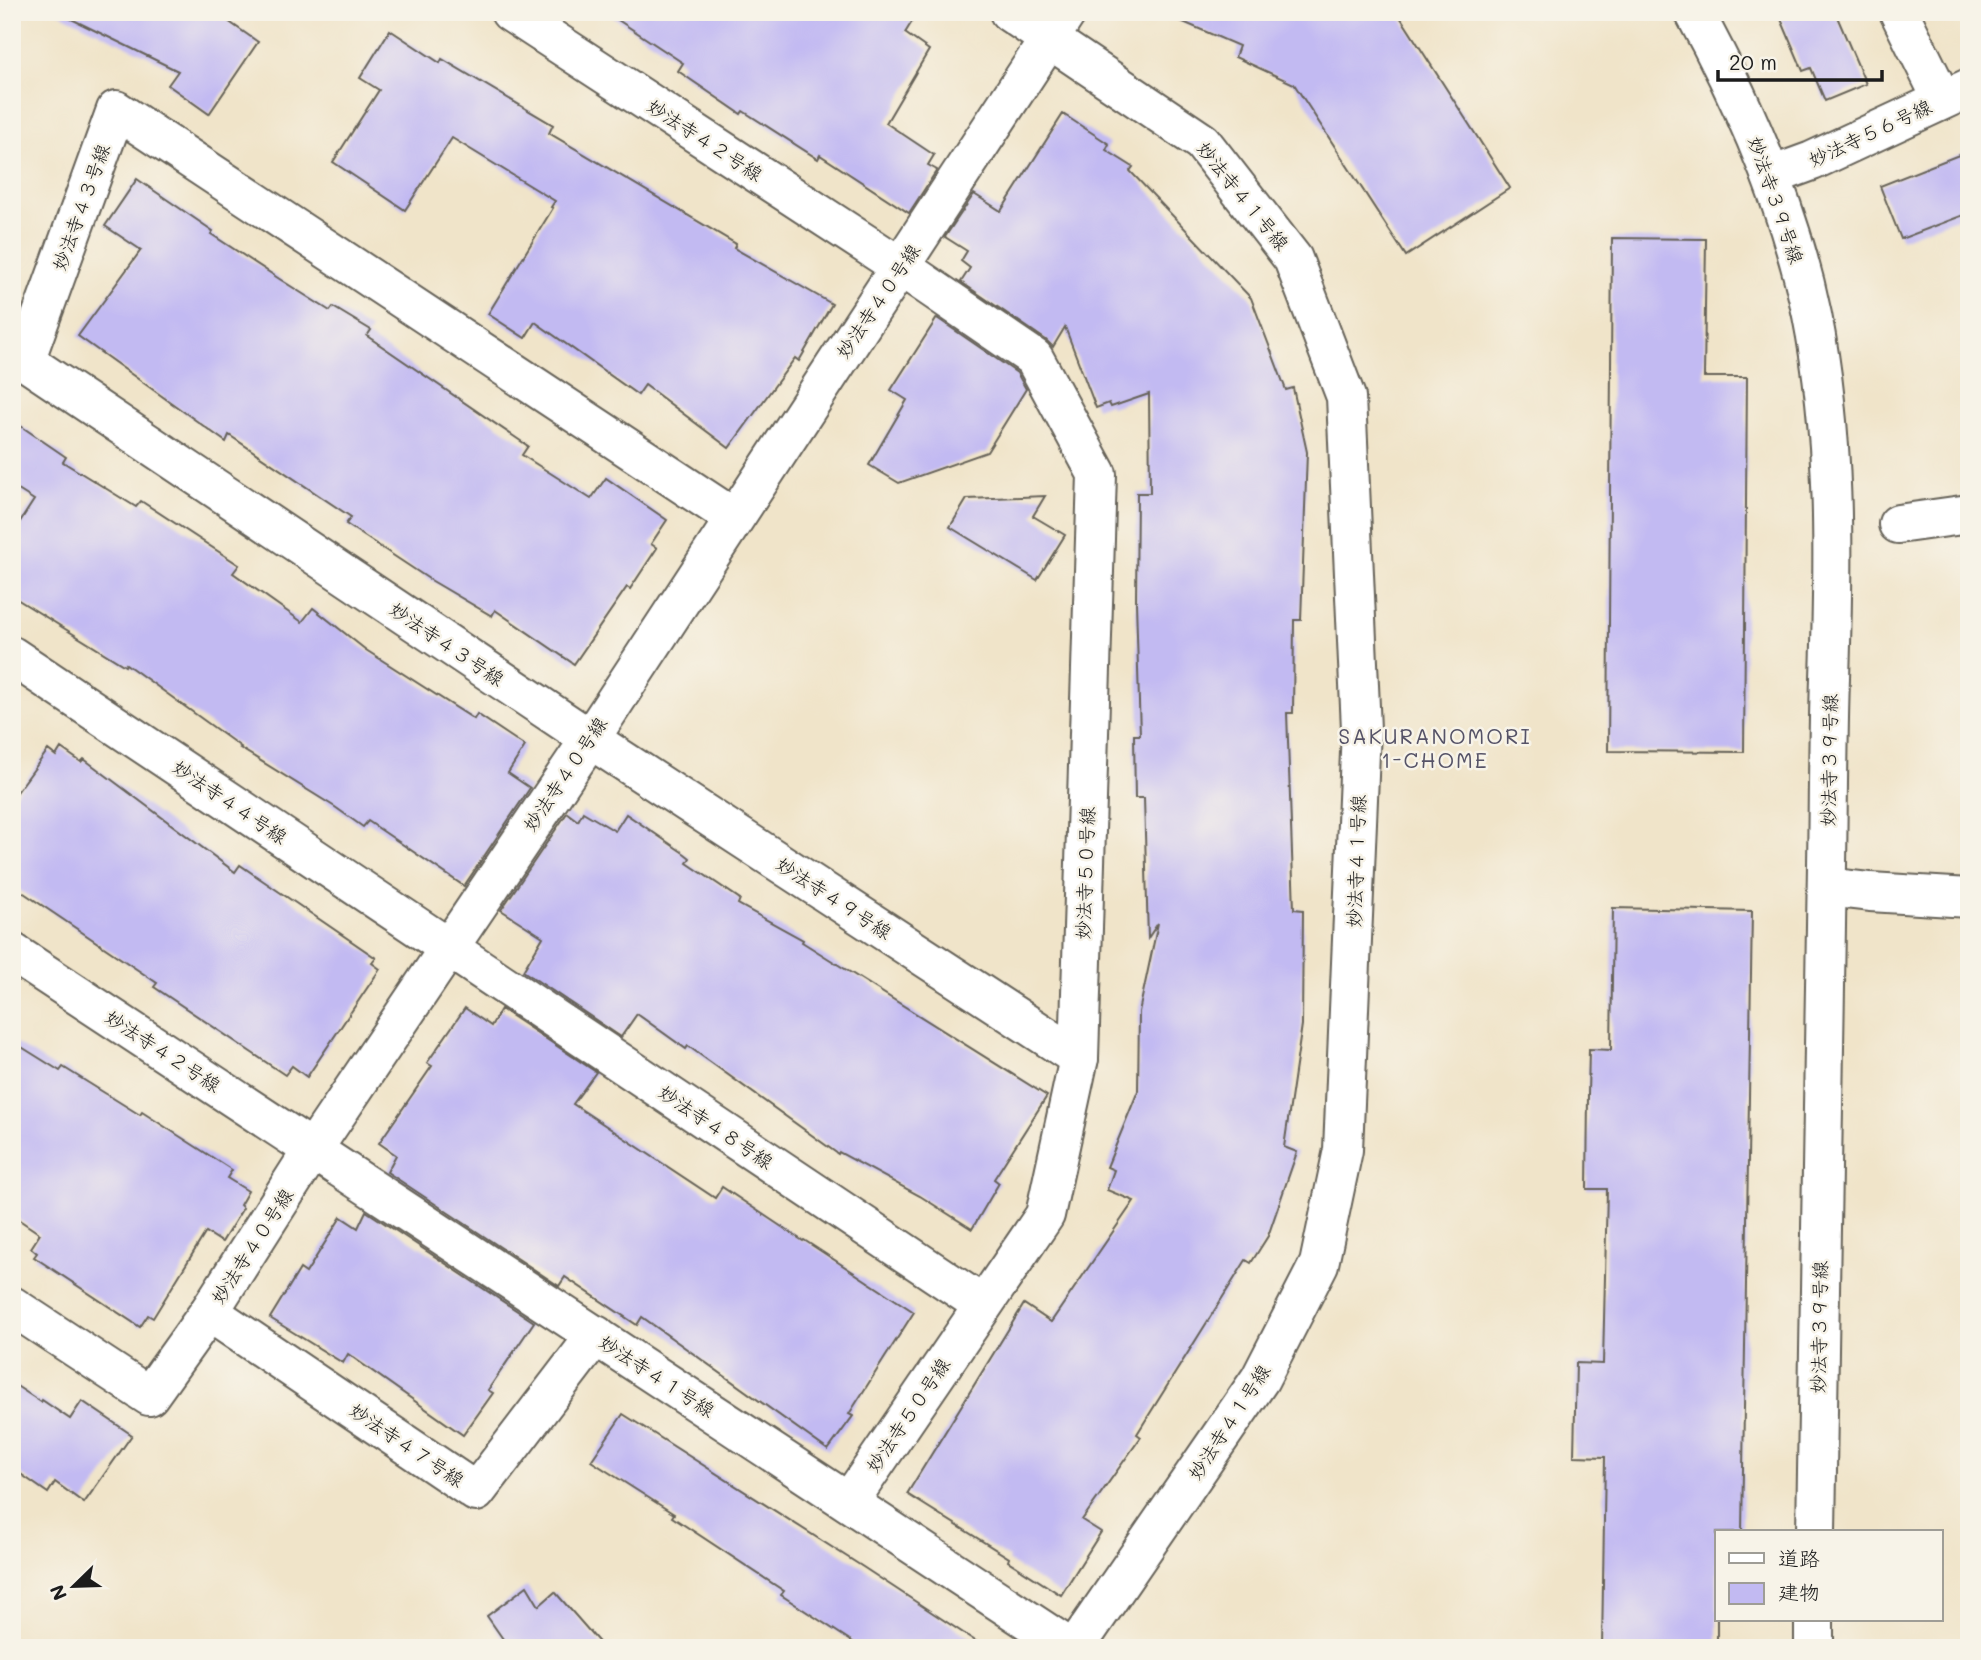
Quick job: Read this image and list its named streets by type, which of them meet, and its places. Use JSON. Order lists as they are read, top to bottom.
{
  "streets": {
    "street": [
      "妙法寺５６号線",
      "妙法寺４２号線",
      "妙法寺４１号線",
      "妙法寺３９号線",
      "妙法寺４３号線",
      "妙法寺４０号線",
      "妙法寺４４号線",
      "妙法寺５０号線",
      "妙法寺４９号線",
      "妙法寺４８号線",
      "妙法寺４７号線"
    ]
  },
  "crossings": [
    ["妙法寺５６号線", "妙法寺３９号線"],
    ["妙法寺４２号線", "妙法寺４１号線"],
    ["妙法寺４２号線", "妙法寺４０号線"],
    ["妙法寺４２号線", "妙法寺５０号線"],
    ["妙法寺４１号線", "妙法寺４０号線"],
    ["妙法寺４１号線", "妙法寺５０号線"],
    ["妙法寺４１号線", "妙法寺４７号線"],
    ["妙法寺４３号線", "妙法寺４０号線"],
    ["妙法寺４３号線", "妙法寺４９号線"],
    ["妙法寺４０号線", "妙法寺４４号線"],
    ["妙法寺４０号線", "妙法寺５０号線"],
    ["妙法寺４０号線", "妙法寺４９号線"],
    ["妙法寺４０号線", "妙法寺４８号線"],
    ["妙法寺４０号線", "妙法寺４７号線"],
    ["妙法寺４４号線", "妙法寺４８号線"],
    ["妙法寺５０号線", "妙法寺４９号線"],
    ["妙法寺５０号線", "妙法寺４８号線"]
  ],
  "districts": ["SAKURANOMORI 1-CHOME"],
  "legend": ["道路", "建物"],
  "scale_bar": "20 m",
  "north": "bottom left"
}
